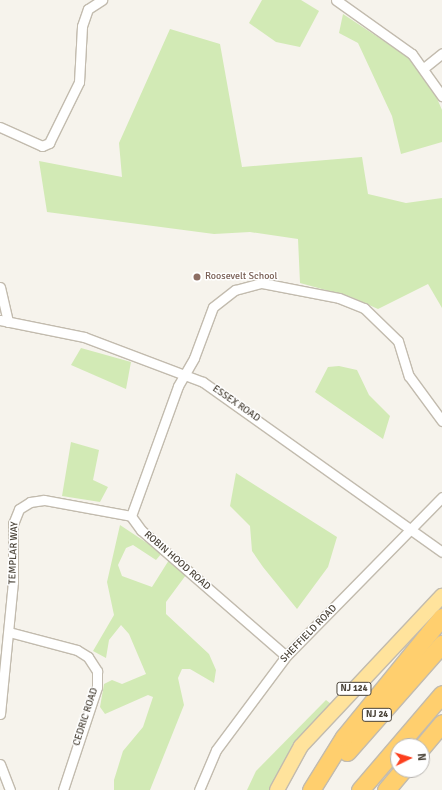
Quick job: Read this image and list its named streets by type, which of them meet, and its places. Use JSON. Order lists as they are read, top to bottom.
{
  "streets": {
    "highway": ["NJ 24"],
    "main road": ["NJ 124"],
    "street": [
      "ESSEX ROAD",
      "TEMPLAR WAY",
      "ROBIN HOOD ROAD",
      "SHEFFIELD ROAD",
      "CEDRIC ROAD"
    ]
  },
  "crossings": [
    ["ESSEX ROAD", "SHEFFIELD ROAD"],
    ["TEMPLAR WAY", "ROBIN HOOD ROAD"],
    ["TEMPLAR WAY", "CEDRIC ROAD"],
    ["ROBIN HOOD ROAD", "SHEFFIELD ROAD"]
  ],
  "places": ["Roosevelt School"],
  "north": "right"
}
